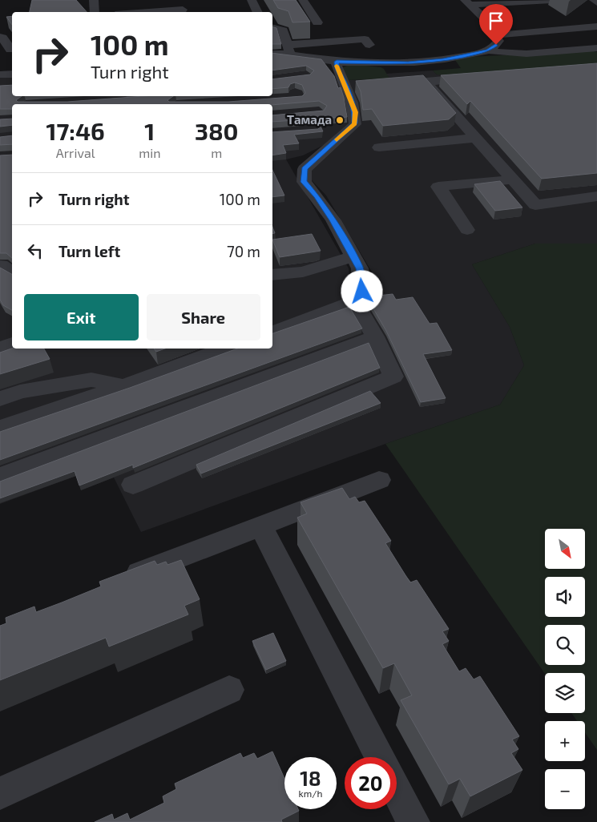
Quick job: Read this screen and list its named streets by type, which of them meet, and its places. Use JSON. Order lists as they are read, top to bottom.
{
  "places": ["Тамада"],
  "north": "bottom right",
  "page": {
    "turn": ["100 m", "Turn right"],
    "eta": [
      "17:46",
      "Arrival",
      "1",
      "min",
      "380",
      "m"
    ],
    "list": [
      {
        "name": "Turn right",
        "value": "100 m"
      },
      {
        "name": "Turn left",
        "value": "70 m"
      }
    ],
    "buttons": ["Exit", "Share"],
    "map_buttons": ["+", "−"],
    "speed": "18 km/h",
    "limit": "20"
  }
}
